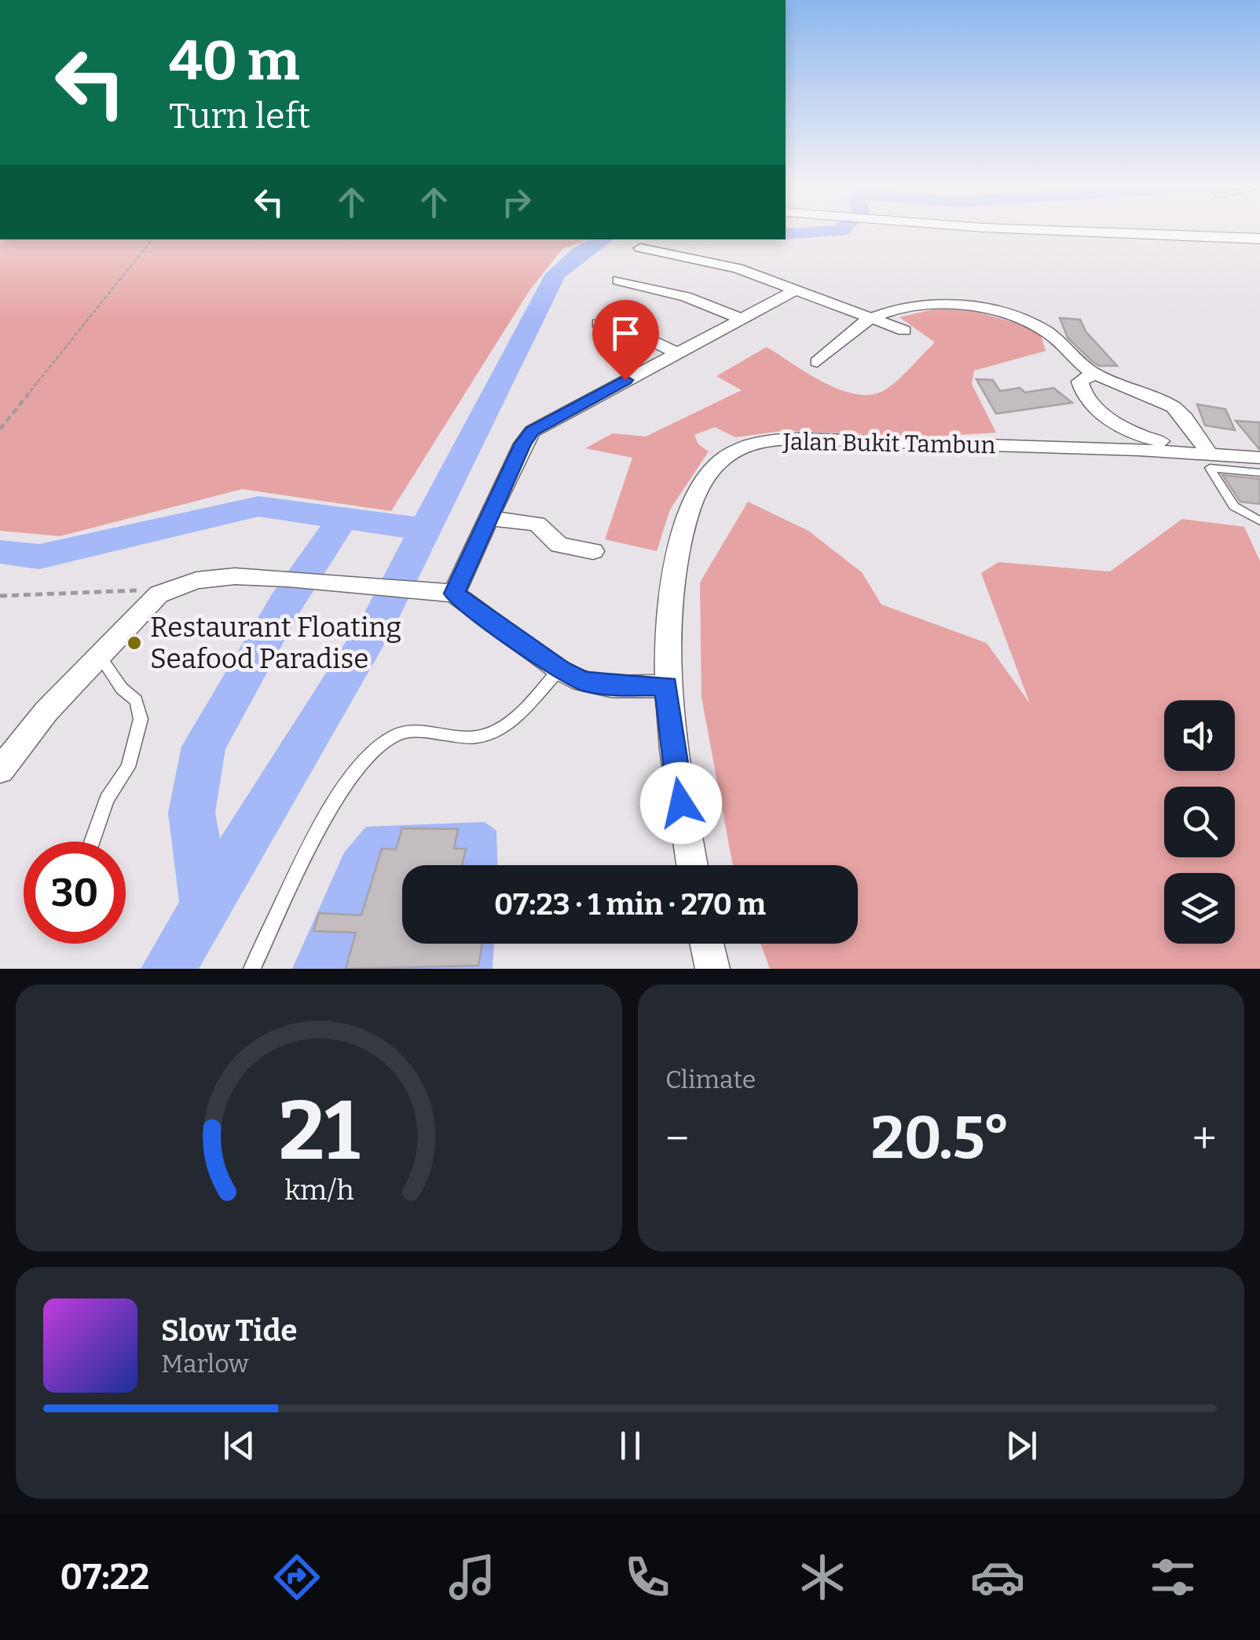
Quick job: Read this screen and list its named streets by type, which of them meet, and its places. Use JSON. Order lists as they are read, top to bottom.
{
  "streets": {
    "street": ["Jalan Bukit Tambun"]
  },
  "places": ["Restaurant Floating Seafood Paradise"],
  "page": {
    "turn": ["40 m", "Turn left"],
    "limit": "30",
    "trip": "07:23 · 1 min · 270 m",
    "tile": "Climate",
    "heat": ["−", "20.5°", "+"],
    "song": ["Slow Tide", "Marlow"],
    "tabs": "07:22",
    "gauge": ["21", "km/h"]
  }
}
